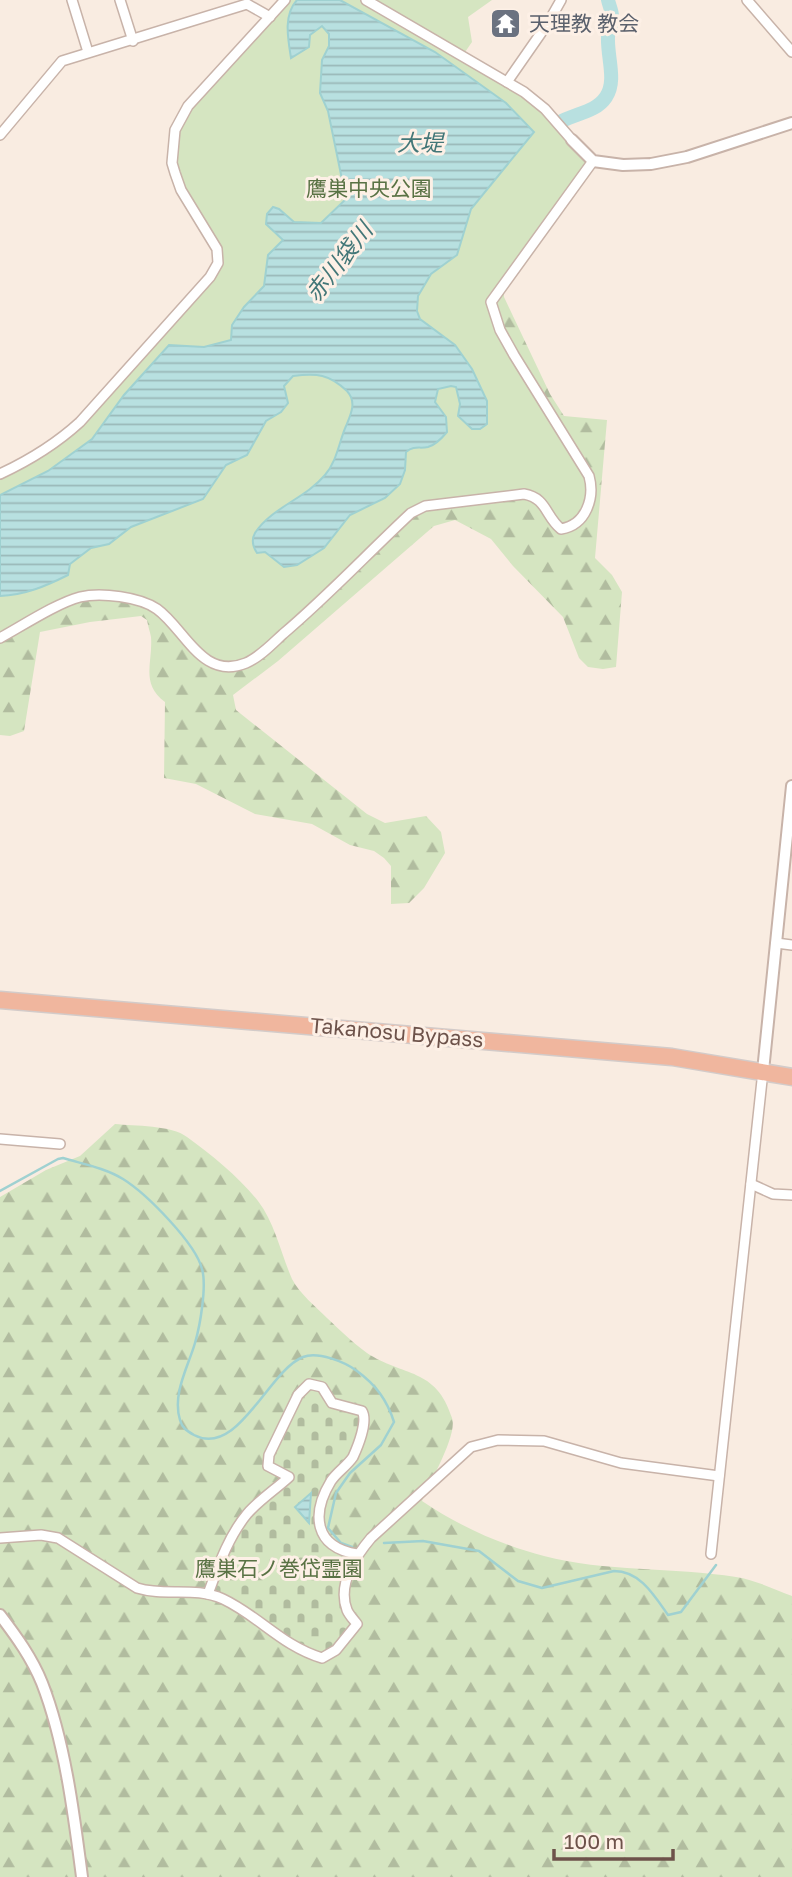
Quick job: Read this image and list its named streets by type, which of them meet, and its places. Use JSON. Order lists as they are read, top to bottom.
{
  "streets": {
    "highway": ["Takanosu Bypass"]
  },
  "water": ["大堤", "赤川袋川"],
  "parks": ["鷹巣中央公園", "鷹巣石ノ巻岱霊園"],
  "places": {
    "temple": ["天理教 教会"]
  },
  "scale_bar": "100 m"
}
